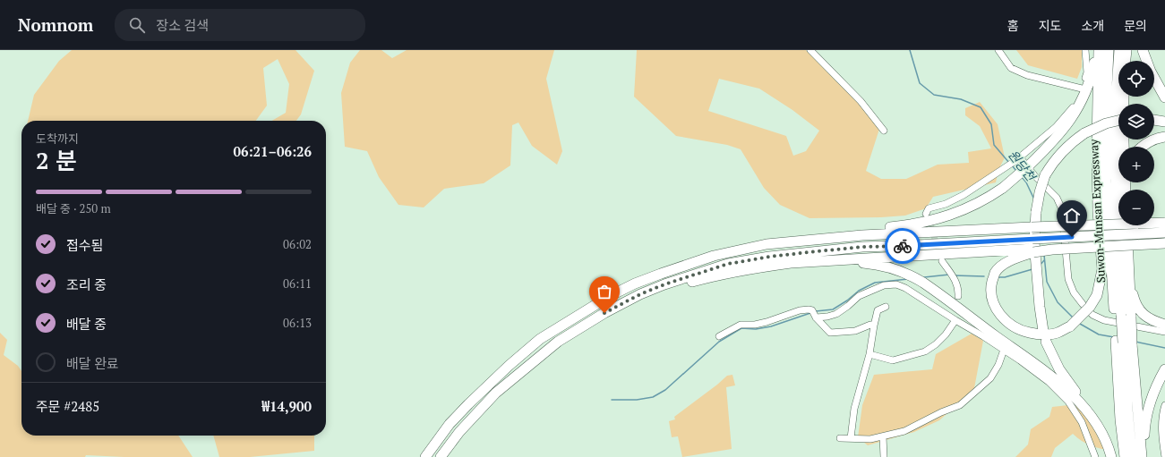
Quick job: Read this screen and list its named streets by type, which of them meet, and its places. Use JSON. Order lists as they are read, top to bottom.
{
  "streets": {
    "highway": ["Suwon-Munsan Expressway"]
  },
  "water": ["원당천"],
  "page": {
    "header": "Nomnom",
    "search": "장소 검색",
    "nav": [
      "홈",
      "지도",
      "소개",
      "문의"
    ],
    "map_buttons": ["+", "−"],
    "heading": ["2 분", "도착까지", "06:21–06:26"],
    "panel": ["주문 #2485", "₩14,900"],
    "bar": "배달 중 · 250 m",
    "list": [
      ["접수됨", "06:02"],
      ["조리 중", "06:11"],
      ["배달 중", "06:13"],
      "배달 완료"
    ]
  }
}
